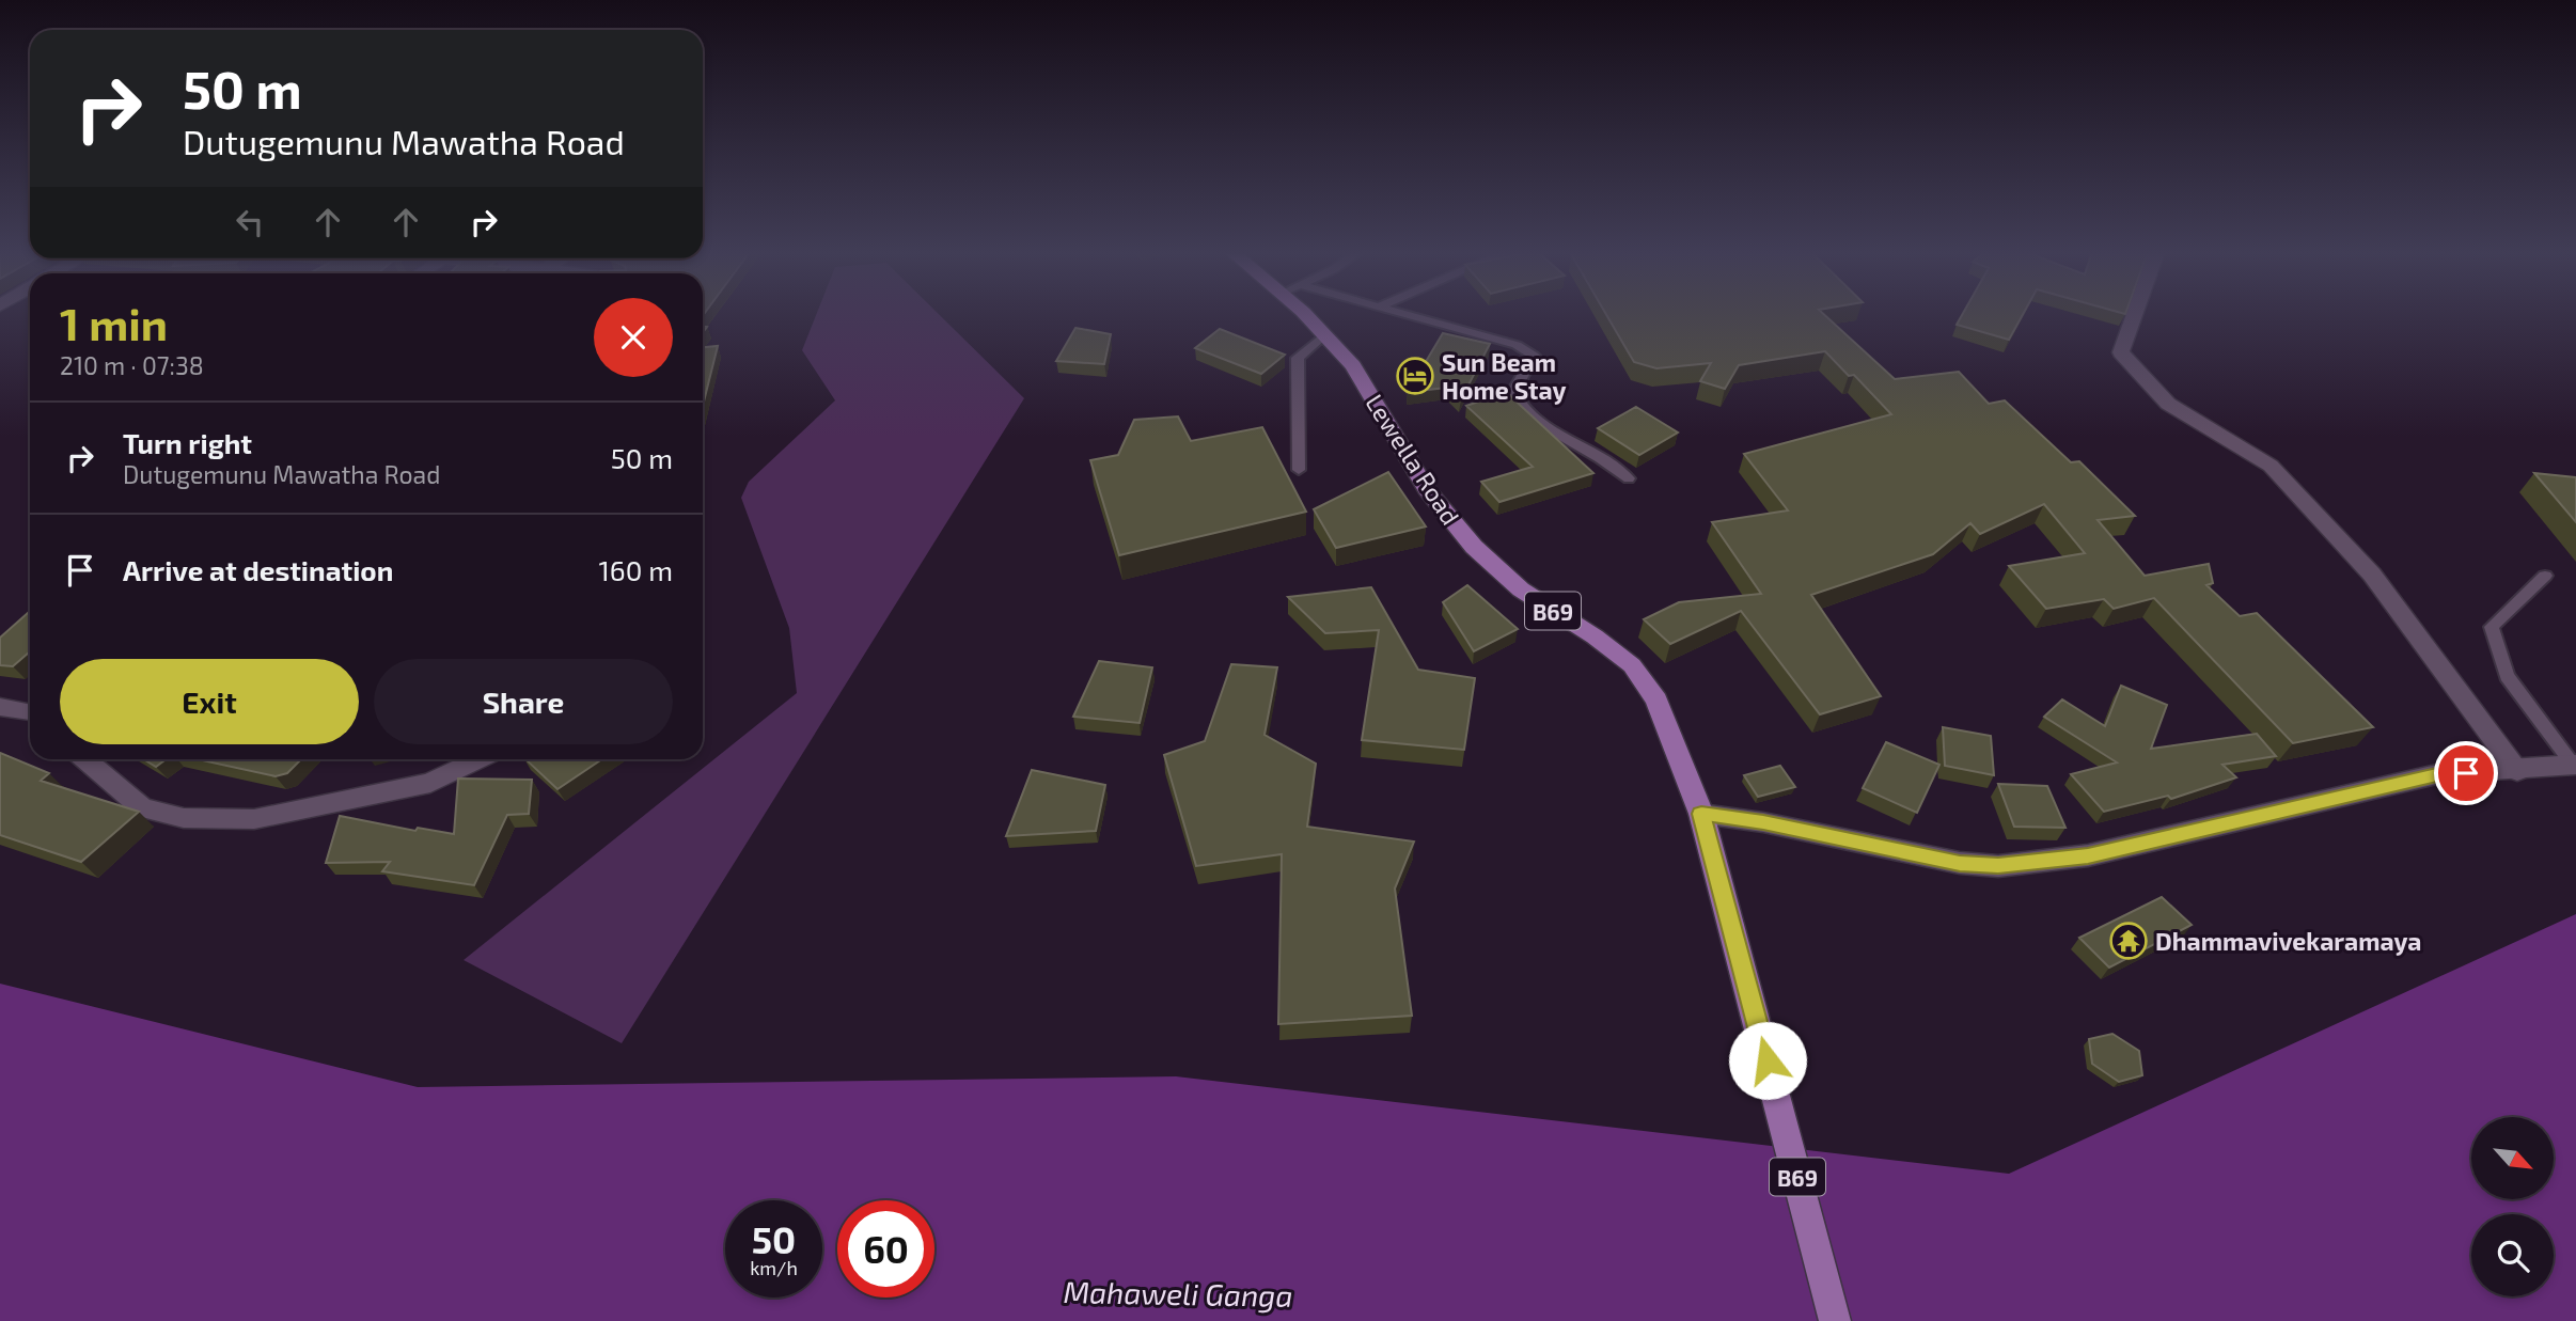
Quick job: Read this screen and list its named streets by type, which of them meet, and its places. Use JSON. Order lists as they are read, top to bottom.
{
  "streets": {
    "main road": ["Lewella Road", "B69"]
  },
  "water": ["Mahaweli Ganga"],
  "places": {
    "hotel": ["Sun Beam Home Stay"],
    "temple": ["Dhammavivekaramaya"]
  },
  "north": "bottom right",
  "page": {
    "turn": ["50 m", "Dutugemunu Mawatha Road"],
    "heading": ["1 min", "210 m · 07:38"],
    "list": [
      {
        "name": "Turn right",
        "note": "Dutugemunu Mawatha Road",
        "value": "50 m"
      },
      {
        "name": "Arrive at destination",
        "value": "160 m"
      }
    ],
    "buttons": ["Exit", "Share"],
    "speed": "50 km/h",
    "limit": "60"
  }
}
